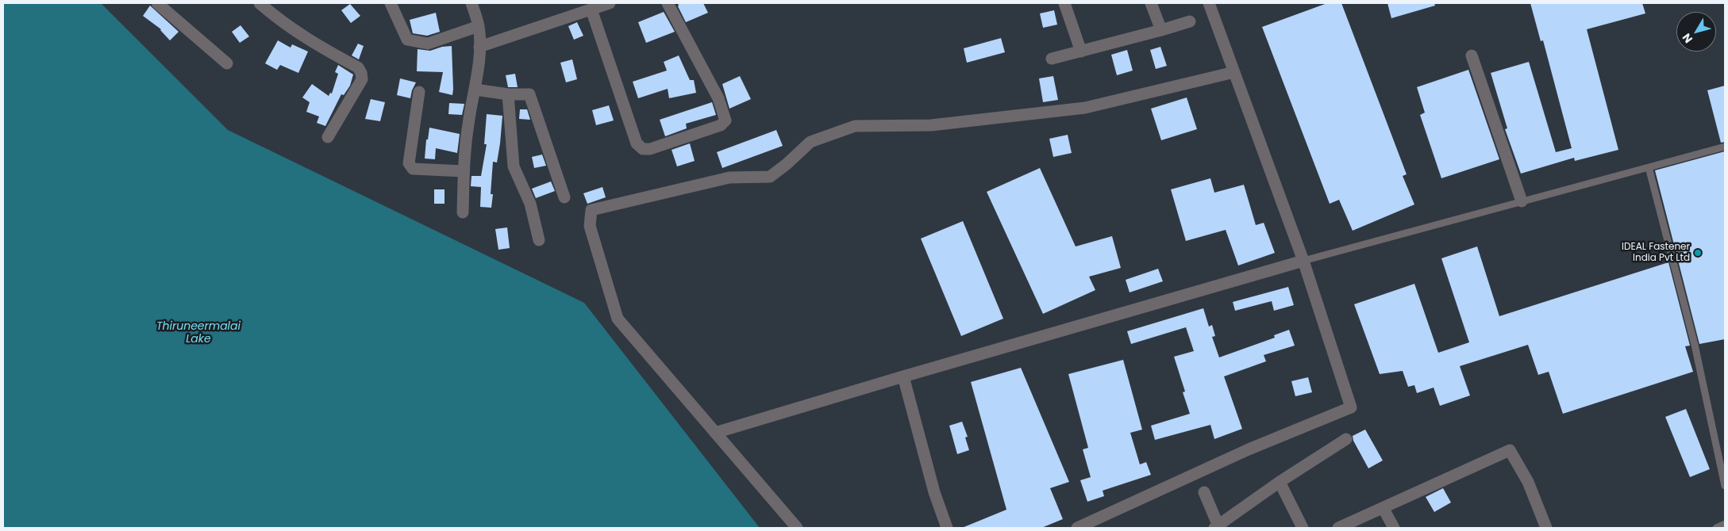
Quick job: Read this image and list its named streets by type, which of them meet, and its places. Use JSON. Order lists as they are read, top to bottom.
{
  "water": ["Thiruneermalai Lake"],
  "places": ["IDEAL Fastener India Pvt Ltd"],
  "north": "bottom left"
}
